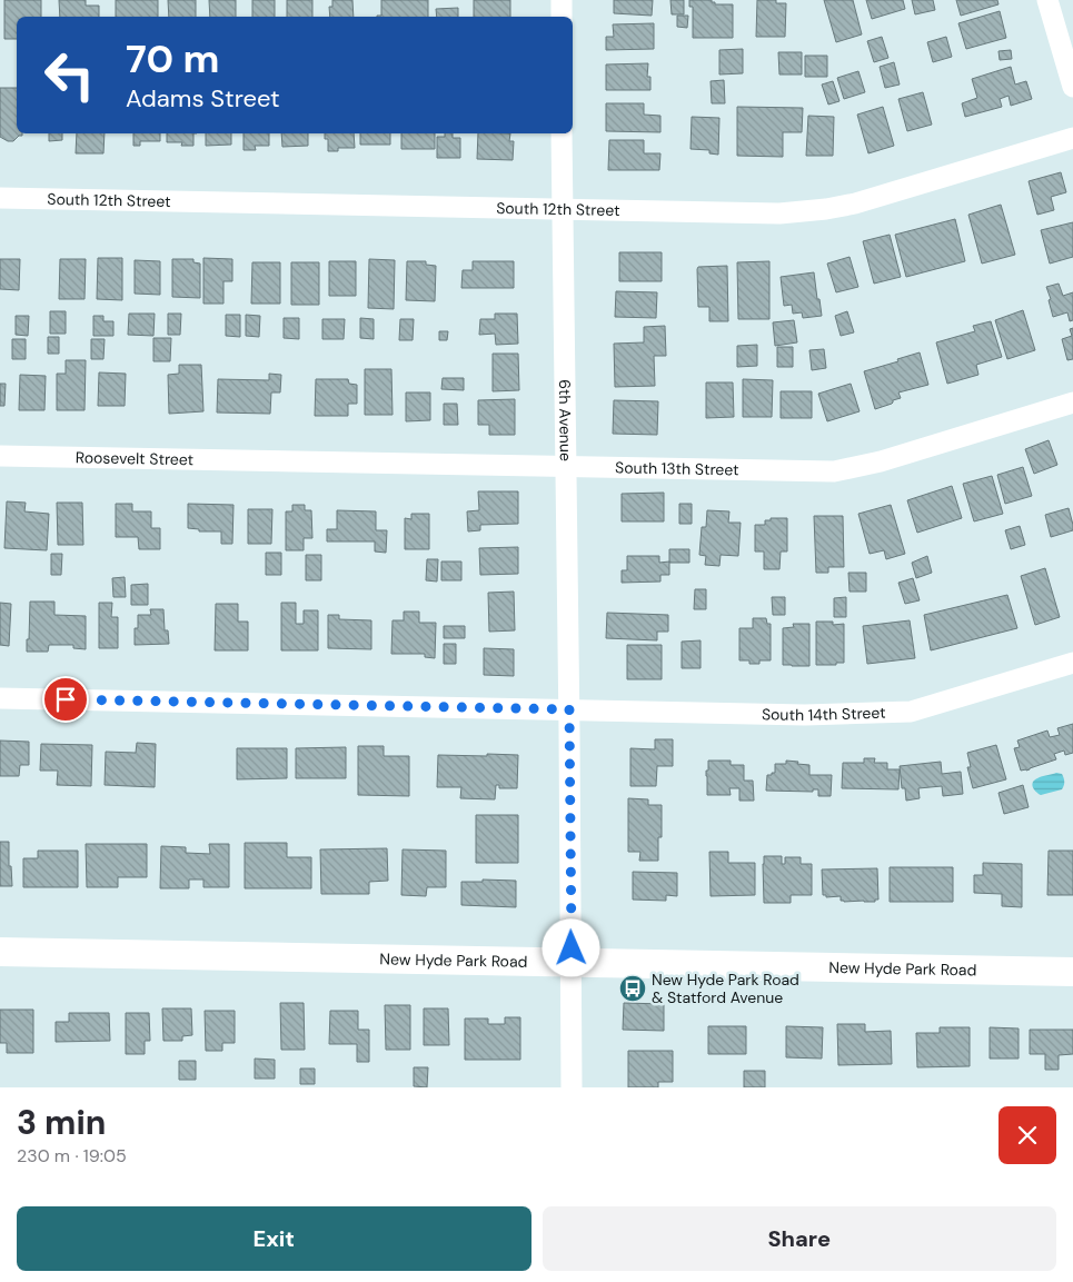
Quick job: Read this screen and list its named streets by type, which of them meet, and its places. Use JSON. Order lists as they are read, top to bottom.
{
  "streets": {
    "main road": ["New Hyde Park Road"],
    "street": [
      "South 12th Street",
      "6th Avenue",
      "Roosevelt Street",
      "South 13th Street",
      "South 14th Street"
    ]
  },
  "crossings": [
    ["South 12th Street", "6th Avenue"],
    ["6th Avenue", "South 13th Street"],
    ["6th Avenue", "South 14th Street"],
    ["6th Avenue", "New Hyde Park Road"],
    ["Roosevelt Street", "South 13th Street"]
  ],
  "places": {
    "bus stop": ["New Hyde Park Road & Statford Avenue"]
  },
  "page": {
    "turn": ["70 m", "Adams Street"],
    "heading": ["3 min", "230 m · 19:05"],
    "buttons": ["Exit", "Share"]
  }
}
